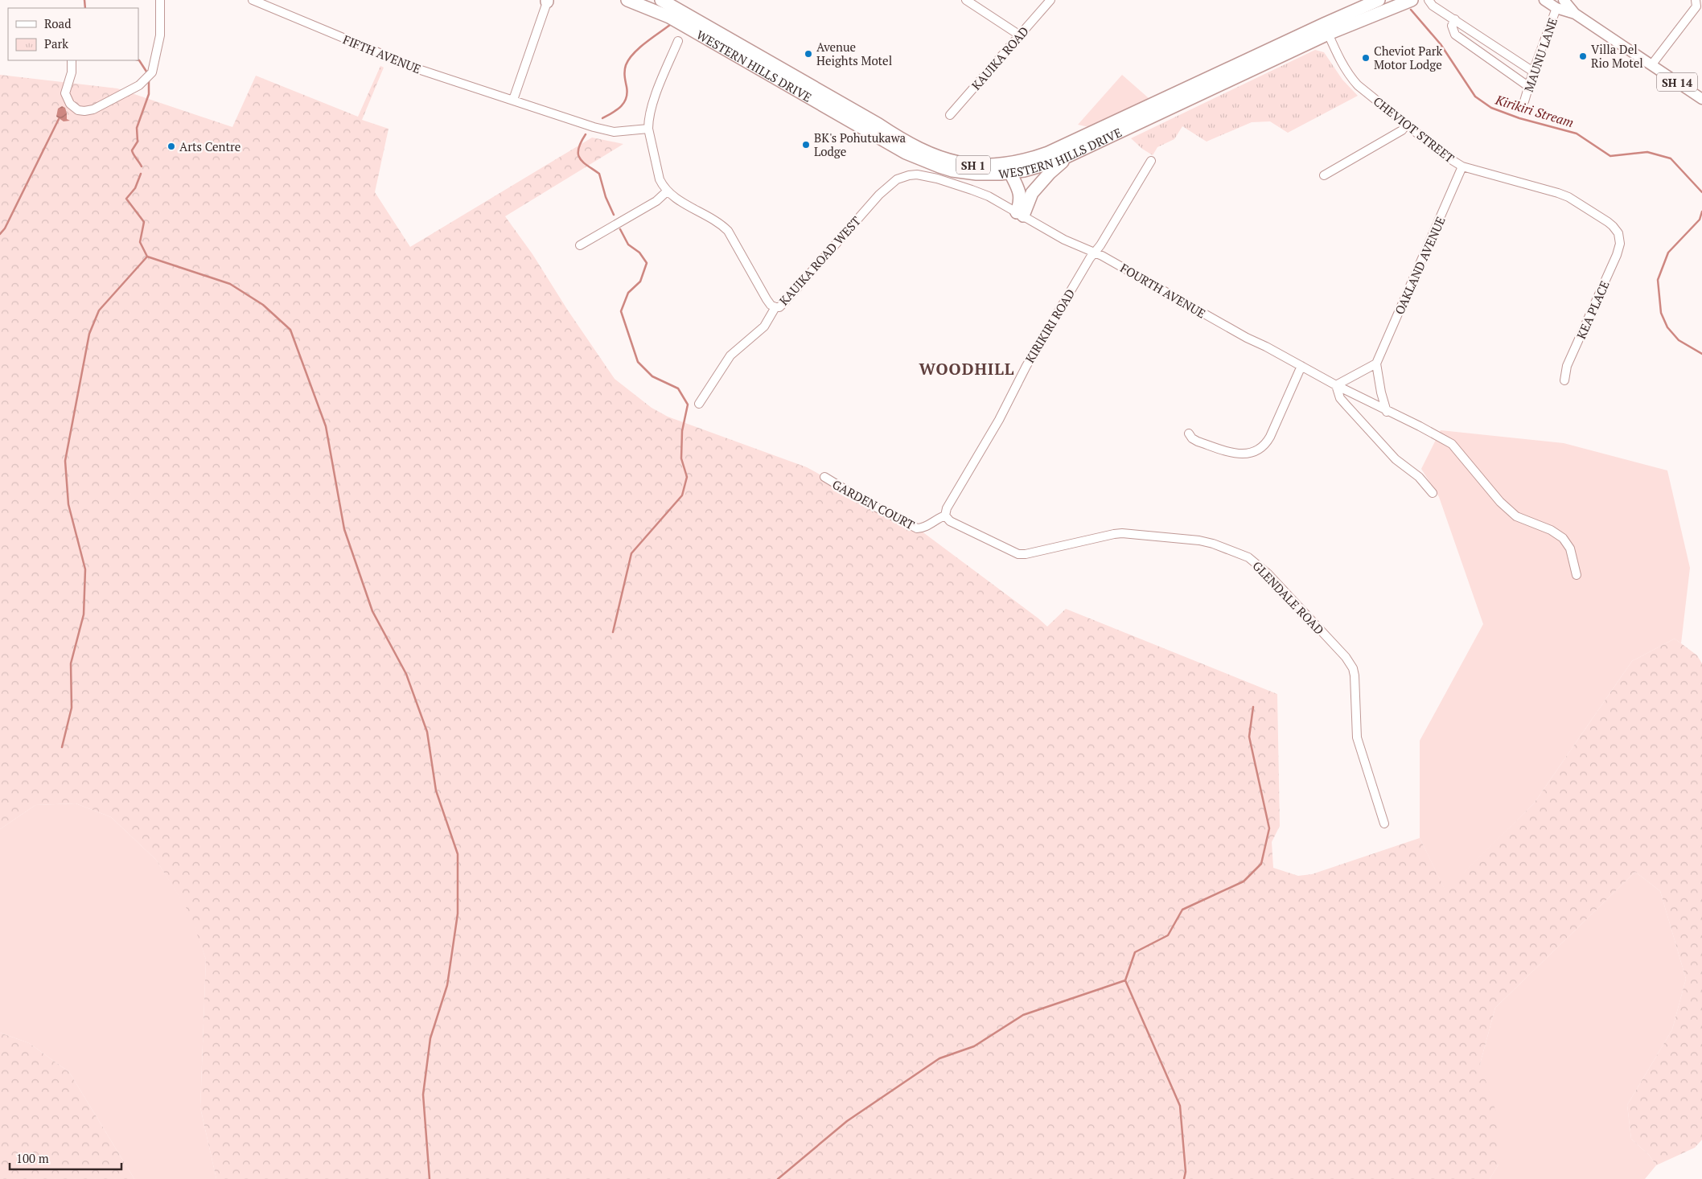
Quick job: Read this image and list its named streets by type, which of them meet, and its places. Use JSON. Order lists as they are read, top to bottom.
{
  "streets": {
    "highway": ["WESTERN HILLS DRIVE", "SH 1"],
    "main road": ["SH 14"],
    "street": [
      "FIFTH AVENUE",
      "MAUNU LANE",
      "KAUIKA ROAD",
      "CHEVIOT STREET",
      "KAUIKA ROAD WEST",
      "OAKLAND AVENUE",
      "FOURTH AVENUE",
      "KEA PLACE",
      "KIRIKIRI ROAD",
      "GARDEN COURT",
      "GLENDALE ROAD"
    ]
  },
  "crossings": [
    ["MAUNU LANE", "SH 14"],
    ["WESTERN HILLS DRIVE", "CHEVIOT STREET"],
    ["CHEVIOT STREET", "OAKLAND AVENUE"],
    ["CHEVIOT STREET", "KEA PLACE"],
    ["KAUIKA ROAD WEST", "FOURTH AVENUE"],
    ["FOURTH AVENUE", "KIRIKIRI ROAD"],
    ["KIRIKIRI ROAD", "GARDEN COURT"],
    ["KIRIKIRI ROAD", "GLENDALE ROAD"],
    ["GARDEN COURT", "GLENDALE ROAD"]
  ],
  "districts": ["WOODHILL"],
  "water": ["Kirikiri Stream"],
  "places": [
    "Avenue Heights Motel",
    "Villa Del Rio Motel",
    "Cheviot Park Motor Lodge",
    "BK's Pohutukawa Lodge",
    "Arts Centre"
  ],
  "legend": ["Road", "Park"],
  "scale_bar": "100 m"
}
